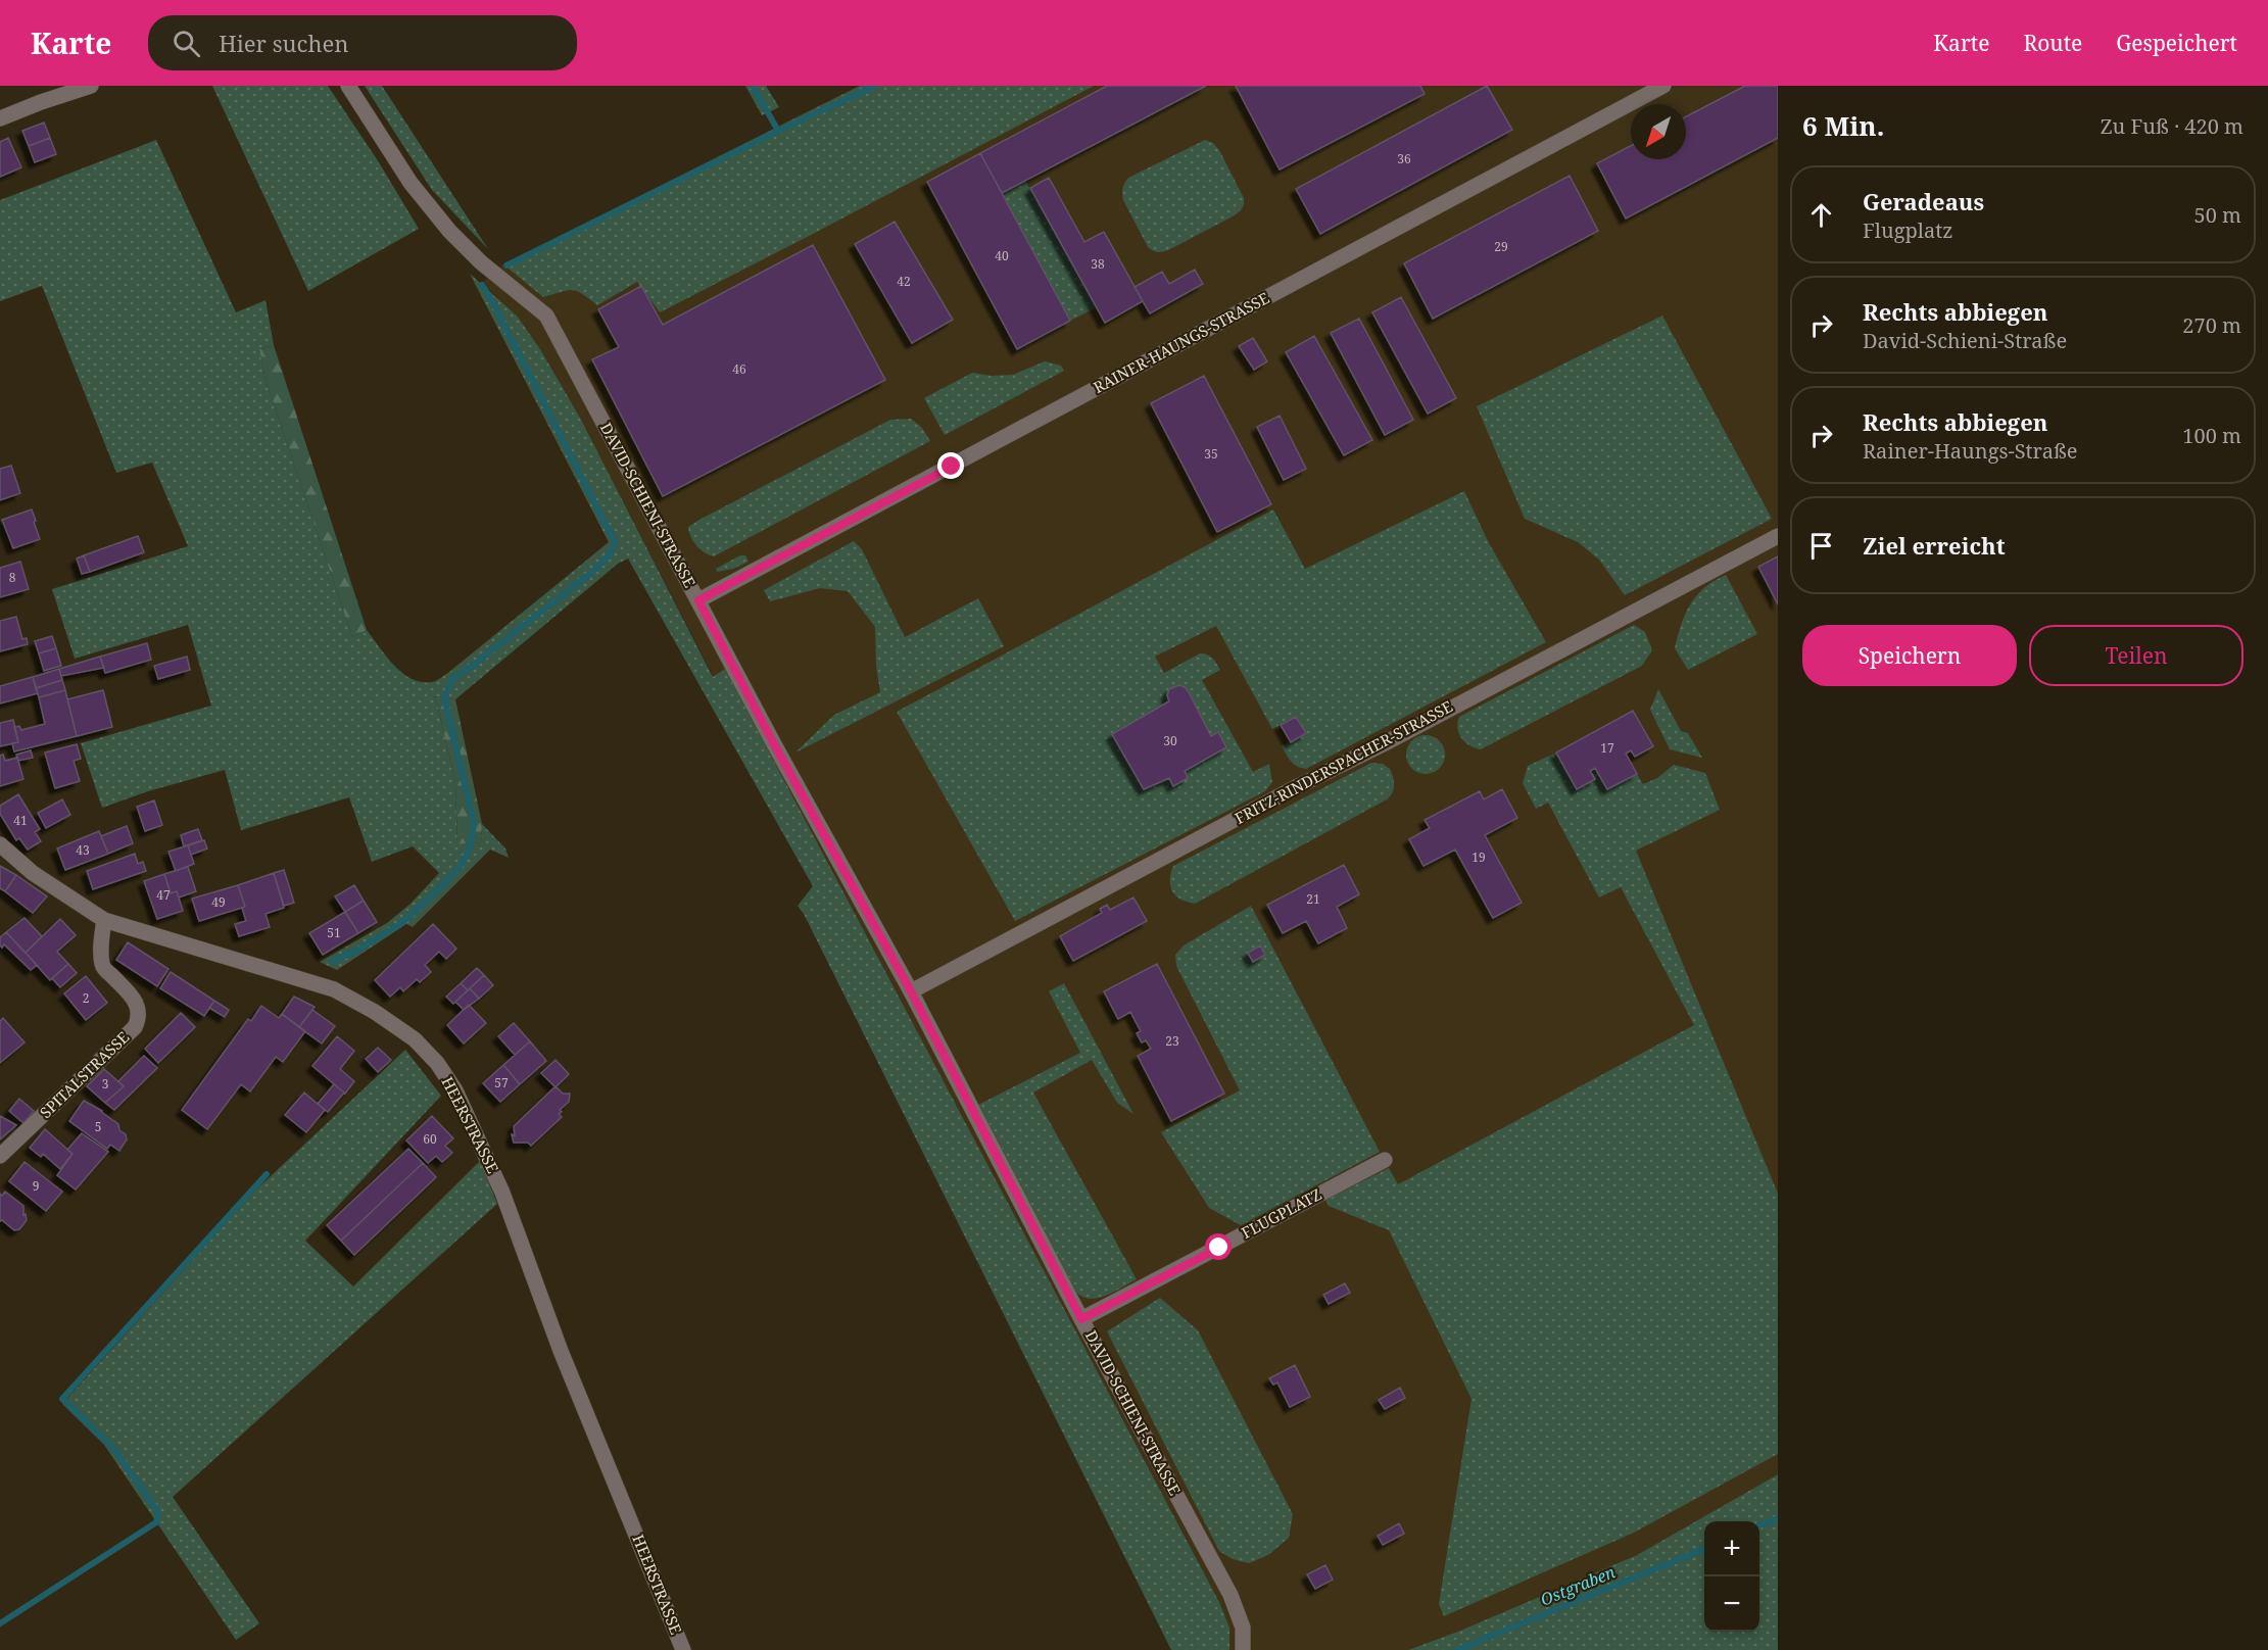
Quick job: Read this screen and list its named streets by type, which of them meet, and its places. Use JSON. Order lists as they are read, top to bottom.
{
  "streets": {
    "street": [
      "RAINER-HAUNGS-STRASSE",
      "DAVID-SCHIENI-STRASSE",
      "FRITZ-RINDERSPACHER-STRASSE",
      "SPITALSTRASSE",
      "HEERSTRASSE",
      "FLUGPLATZ"
    ]
  },
  "crossings": [
    ["RAINER-HAUNGS-STRASSE", "DAVID-SCHIENI-STRASSE"],
    ["DAVID-SCHIENI-STRASSE", "FRITZ-RINDERSPACHER-STRASSE"],
    ["DAVID-SCHIENI-STRASSE", "FLUGPLATZ"],
    ["SPITALSTRASSE", "HEERSTRASSE"]
  ],
  "water": ["Ostgraben"],
  "house_numbers": [
    "36",
    "29",
    "40",
    "38",
    "42",
    "46",
    "35",
    "8",
    "30",
    "17",
    "41",
    "43",
    "19",
    "47",
    "21",
    "49",
    "51",
    "2",
    "23",
    "57",
    "3",
    "5",
    "60",
    "9"
  ],
  "north": "bottom left",
  "page": {
    "header": "Karte",
    "search": "Hier suchen",
    "nav": ["Karte", "Route", "Gespeichert"],
    "heading": ["6 Min.", "Zu Fuß · 420 m"],
    "list": [
      ["Geradeaus", "Flugplatz", "50 m"],
      ["Rechts abbiegen", "David-Schieni-Straße", "270 m"],
      ["Rechts abbiegen", "Rainer-Haungs-Straße", "100 m"],
      "Ziel erreicht"
    ],
    "buttons": ["Speichern", "Teilen"],
    "map_buttons": ["+", "−"]
  }
}
